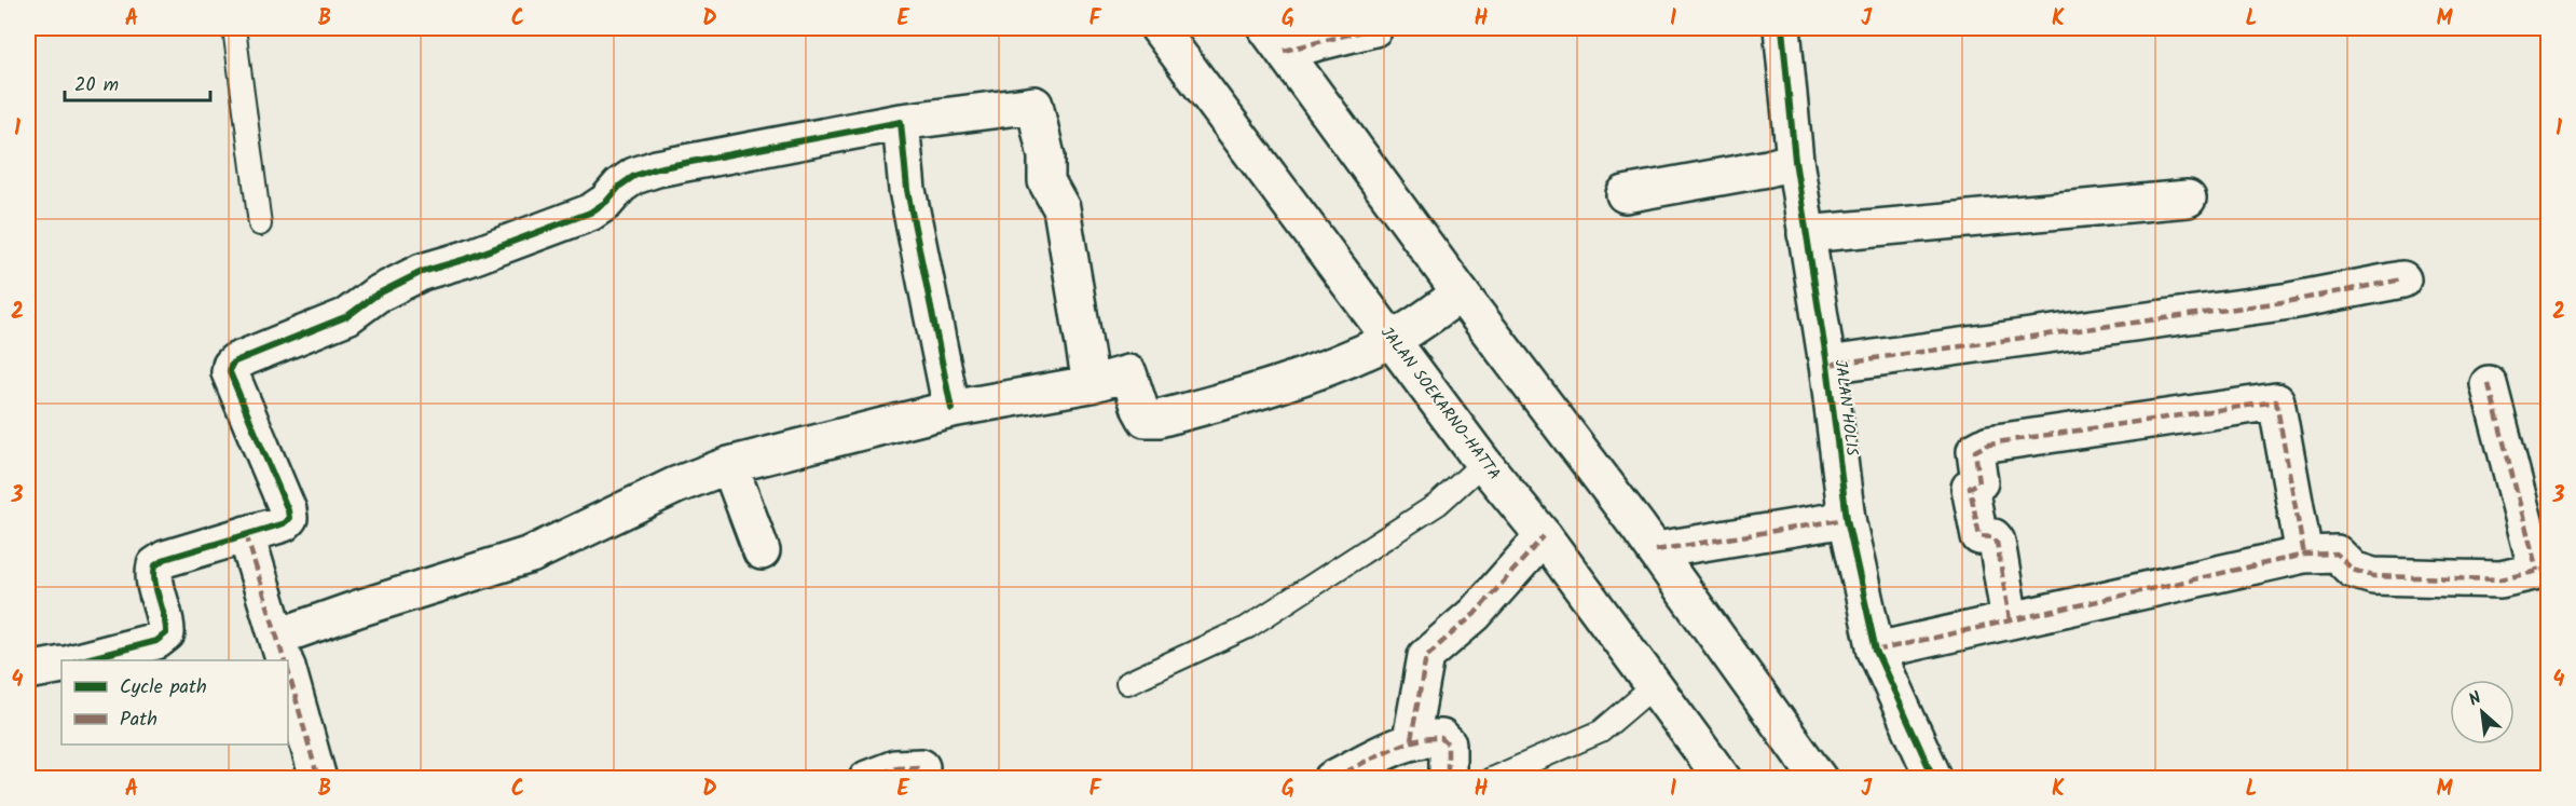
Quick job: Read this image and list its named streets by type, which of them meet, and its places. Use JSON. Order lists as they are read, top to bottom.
{
  "streets": {
    "main road": ["JALAN SOEKARNO-HATTA", "JALAN HOLIS"]
  },
  "legend": ["Cycle path", "Path"],
  "scale_bar": "20 m",
  "north": "top left",
  "grid": {
    "columns": [
      "A",
      "B",
      "C",
      "D",
      "E",
      "F",
      "G",
      "H",
      "I",
      "J",
      "K",
      "L",
      "M"
    ],
    "rows": [
      "1",
      "2",
      "3",
      "4"
    ]
  }
}
